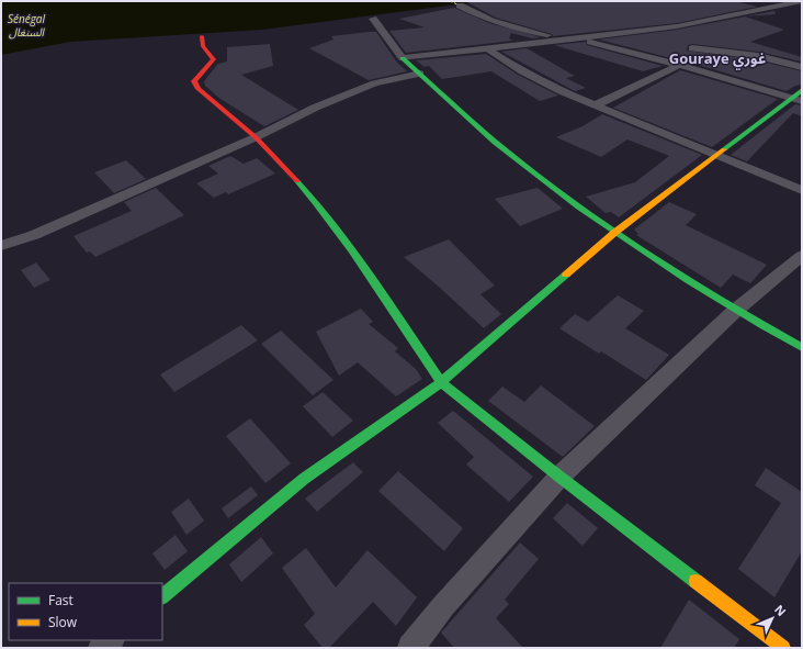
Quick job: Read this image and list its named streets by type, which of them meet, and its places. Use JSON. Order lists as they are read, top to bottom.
{
  "districts": ["Gouraye غوري"],
  "water": ["Sénégal السنغال"],
  "legend": ["Fast", "Slow"],
  "north": "top right"
}
